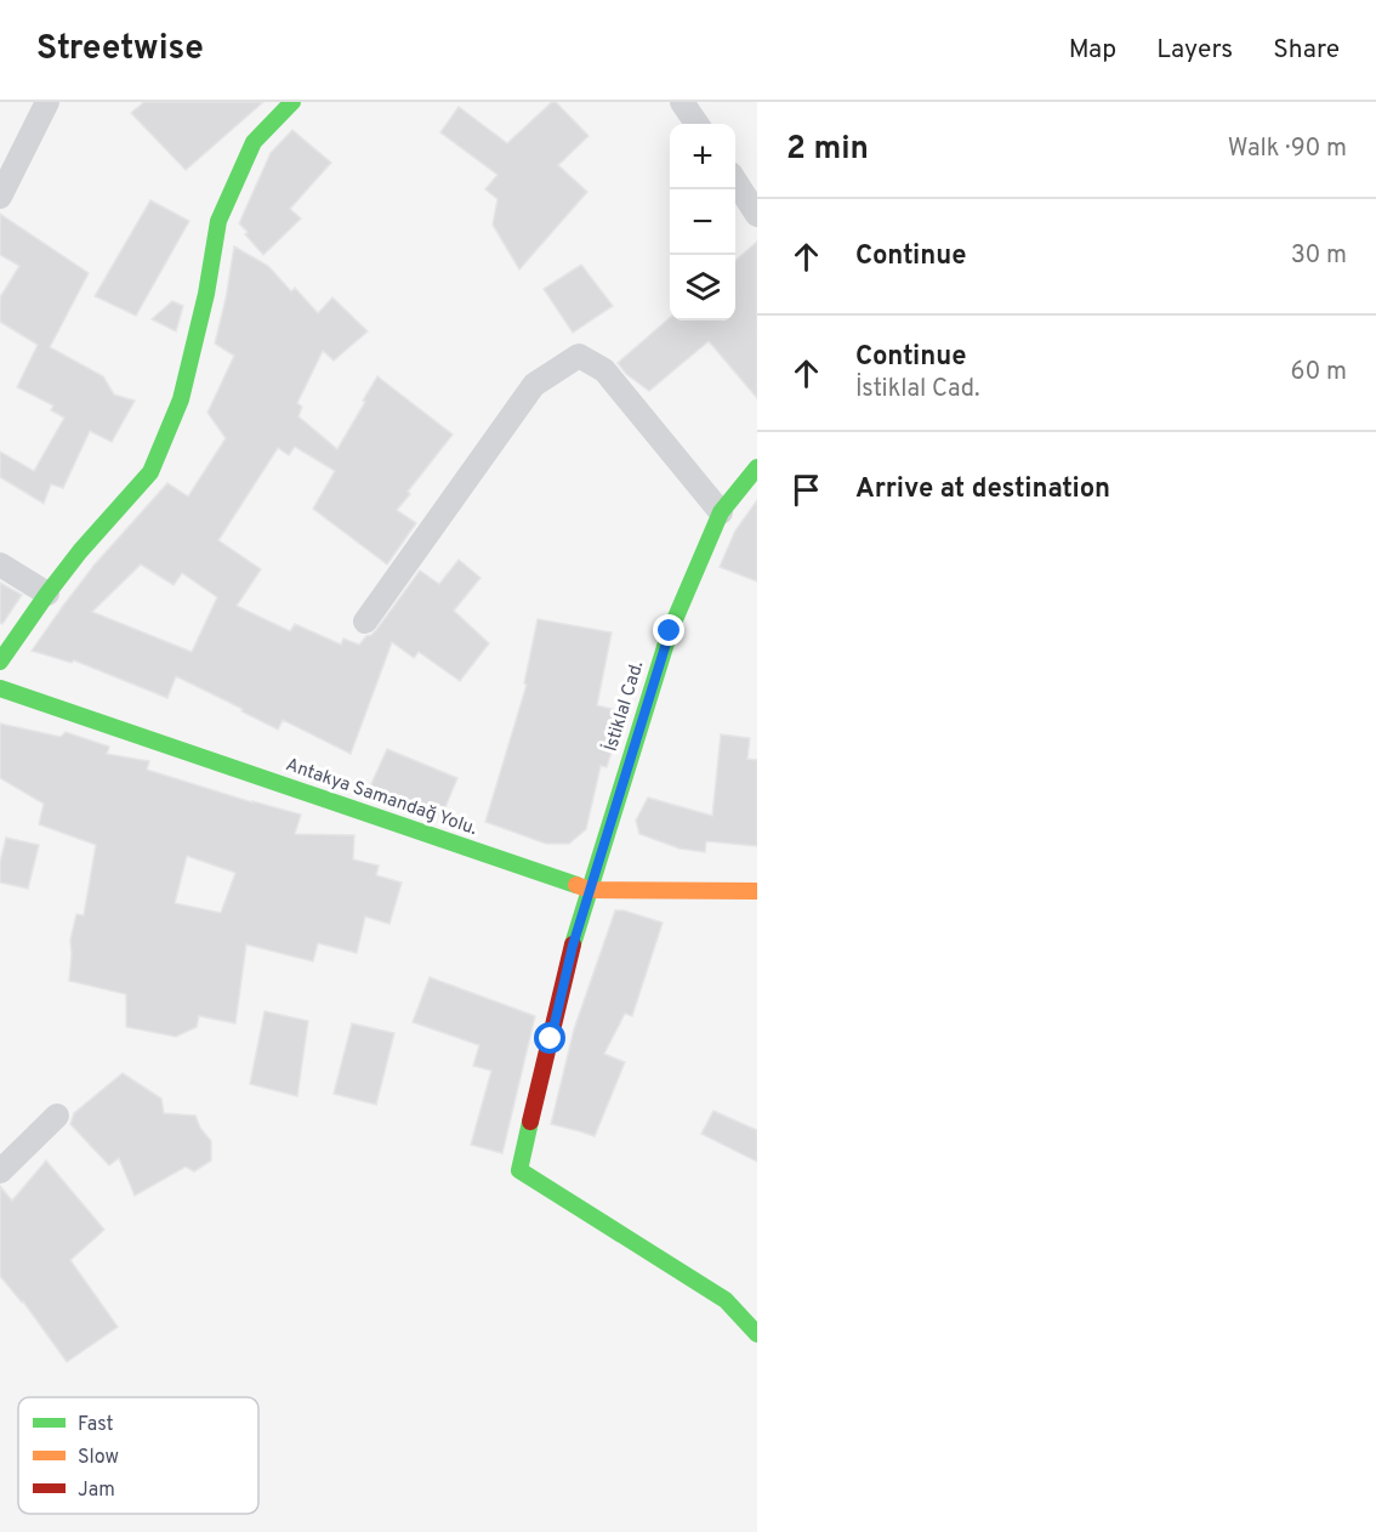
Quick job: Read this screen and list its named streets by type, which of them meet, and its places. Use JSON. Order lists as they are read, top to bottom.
{
  "streets": {
    "street": ["İstiklal Cad.", "Antakya Samandağ Yolu."]
  },
  "crossings": [
    ["İstiklal Cad.", "Antakya Samandağ Yolu."]
  ],
  "legend": ["Fast", "Slow", "Jam"],
  "page": {
    "header": "Streetwise",
    "nav": ["Map", "Layers", "Share"],
    "heading": ["2 min", "Walk · 90 m"],
    "map_buttons": ["+", "−"],
    "list": [
      ["Continue", "30 m"],
      ["Continue", "İstiklal Cad.", "60 m"],
      "Arrive at destination"
    ]
  }
}
